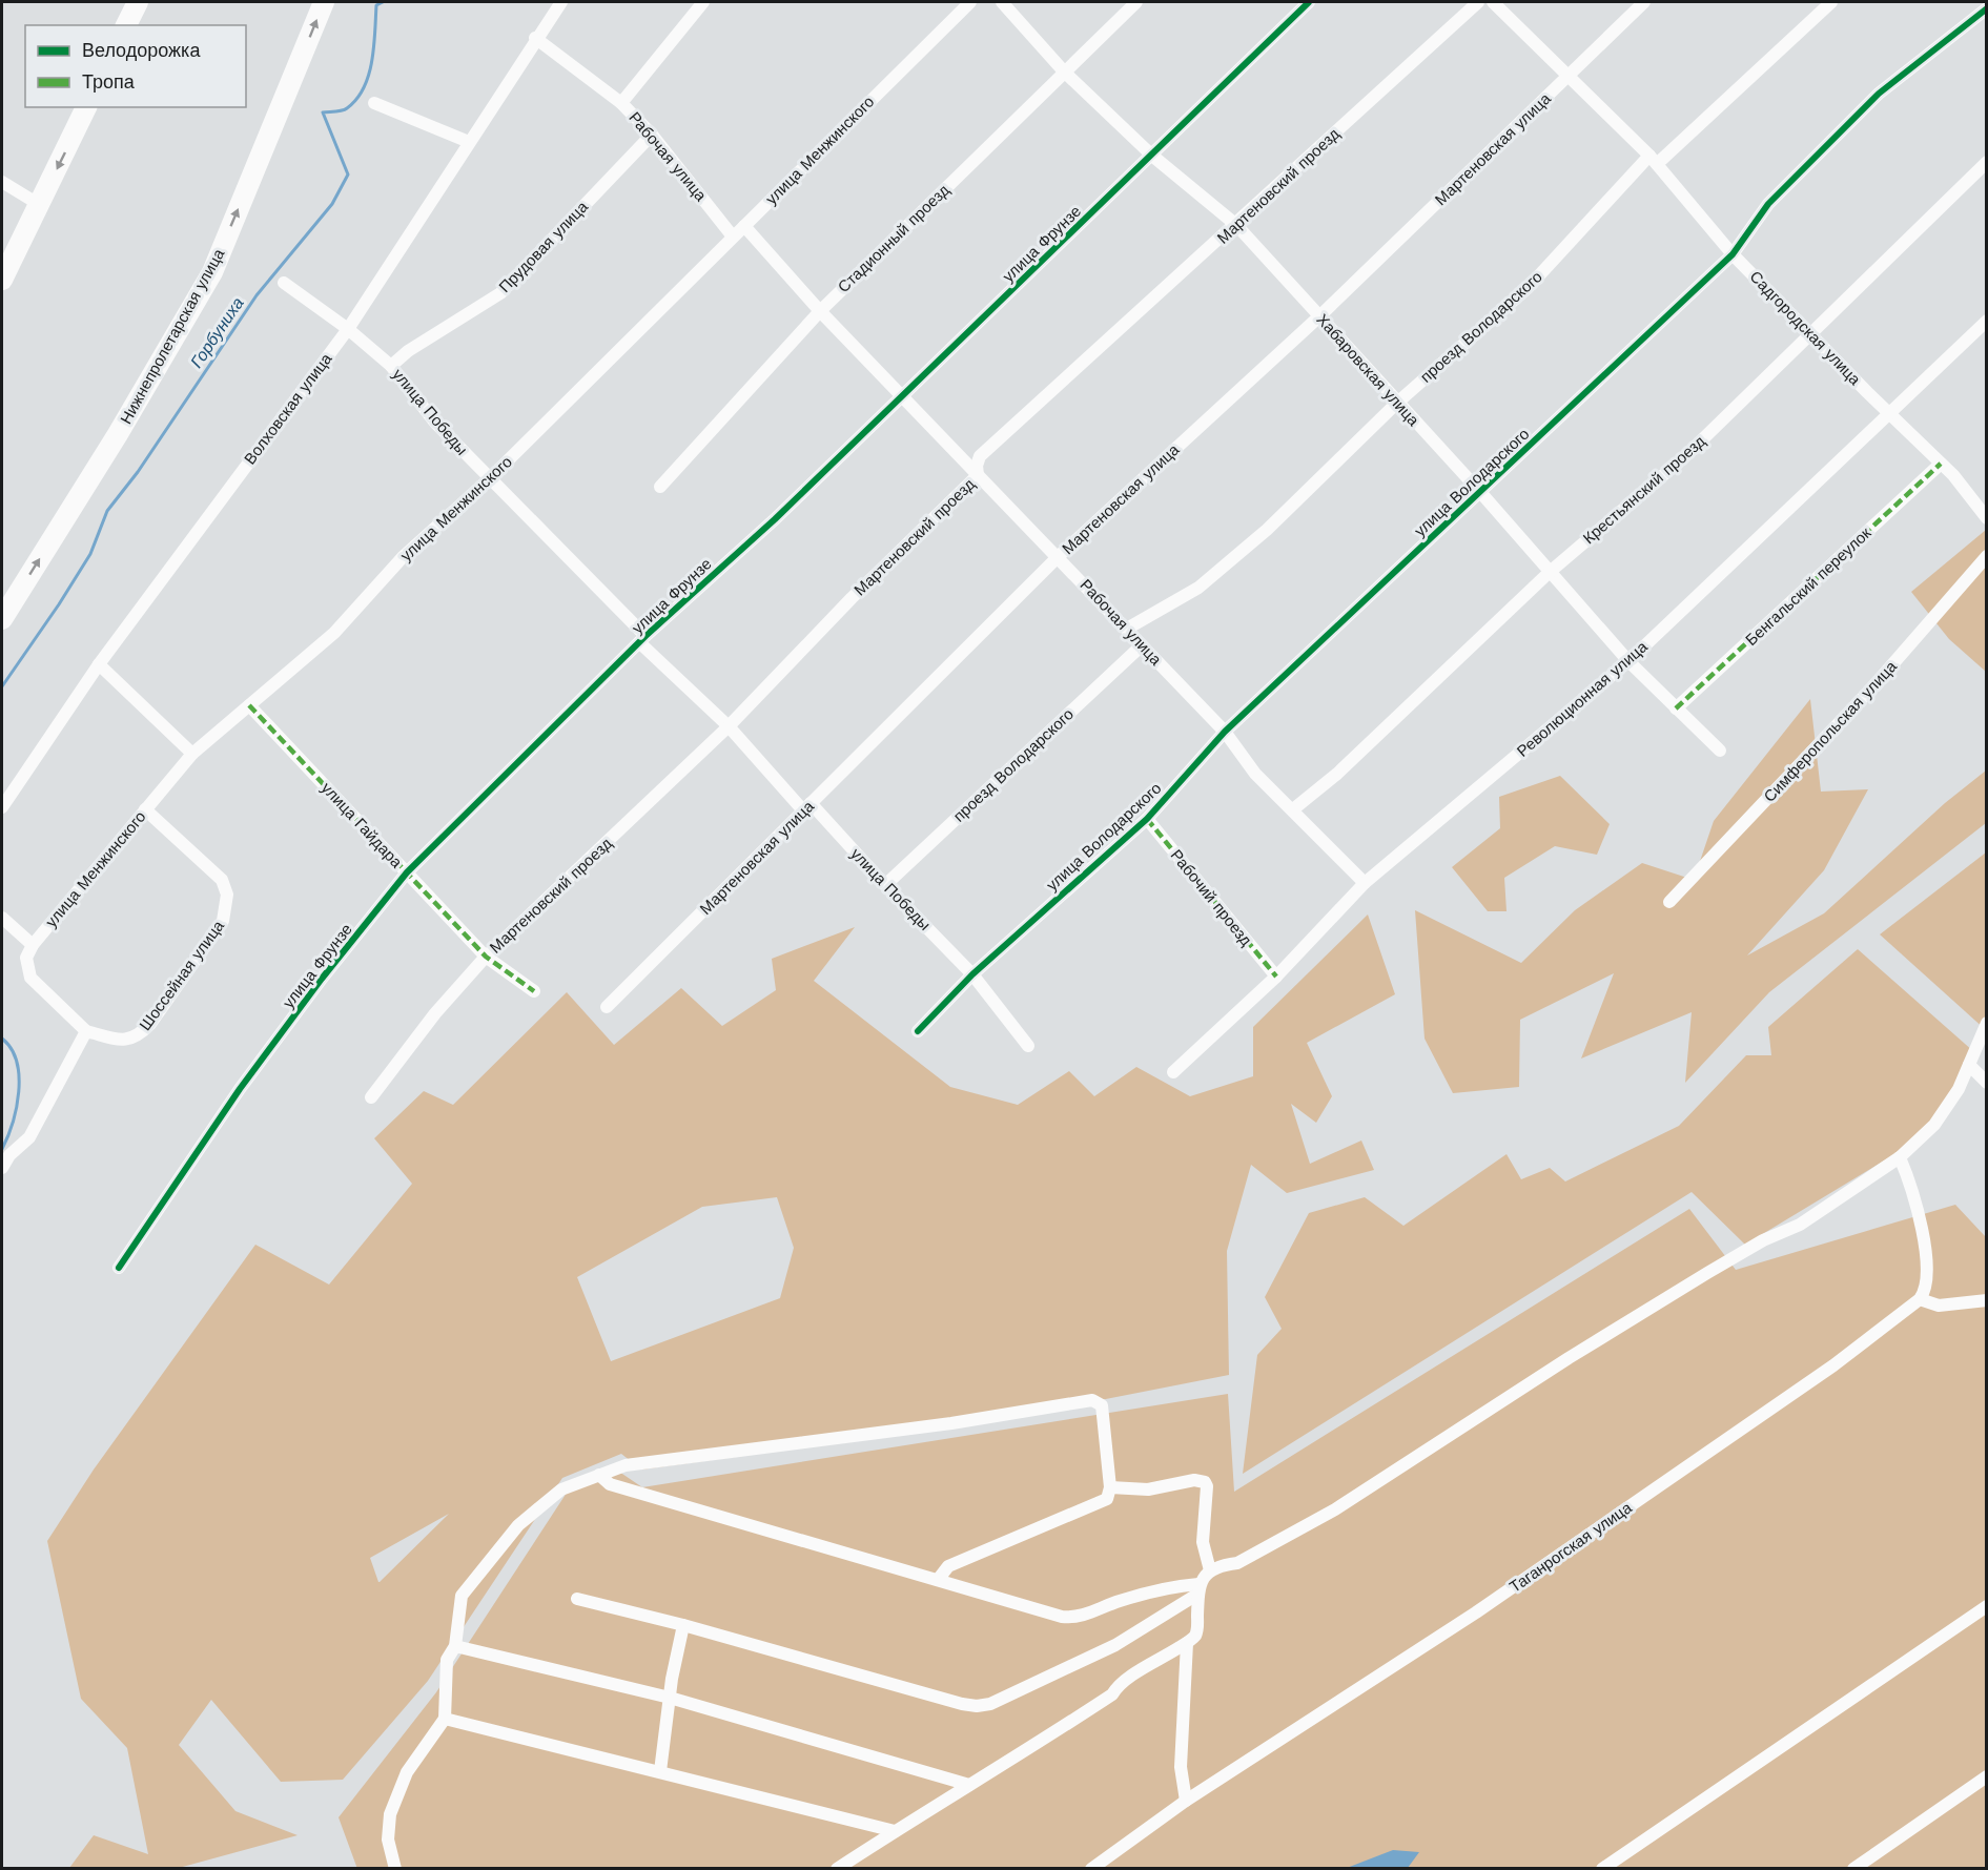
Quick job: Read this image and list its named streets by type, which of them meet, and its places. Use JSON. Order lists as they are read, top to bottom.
{
  "streets": {
    "main road": ["Нижнепролетарская улица"],
    "street": [
      "Мартеновская улица",
      "улица Менжинского",
      "Рабочая улица",
      "Мартеновский проезд",
      "Стадионный проезд",
      "улица Фрунзе",
      "Прудовая улица",
      "проезд Володарского",
      "Садгородская улица",
      "Хабаровская улица",
      "Волховская улица",
      "улица Победы",
      "улица Володарского",
      "Крестьянский проезд",
      "Бенгальский переулок",
      "Революционная улица",
      "Симферопольская улица",
      "улица Гайдара",
      "Рабочий проезд",
      "Шоссейная улица",
      "Таганрогская улица"
    ]
  },
  "crossings": [
    ["Мартеновская улица", "Рабочая улица"],
    ["Мартеновская улица", "Садгородская улица"],
    ["Мартеновская улица", "Хабаровская улица"],
    ["Мартеновская улица", "улица Победы"],
    ["улица Менжинского", "Рабочая улица"],
    ["улица Менжинского", "улица Победы"],
    ["улица Менжинского", "улица Гайдара"],
    ["улица Менжинского", "Шоссейная улица"],
    ["Рабочая улица", "Мартеновский проезд"],
    ["Рабочая улица", "Стадионный проезд"],
    ["Рабочая улица", "улица Фрунзе"],
    ["Рабочая улица", "Прудовая улица"],
    ["Рабочая улица", "проезд Володарского"],
    ["Рабочая улица", "Волховская улица"],
    ["Рабочая улица", "улица Володарского"],
    ["Рабочая улица", "Крестьянский проезд"],
    ["Рабочая улица", "Революционная улица"],
    ["Мартеновский проезд", "Хабаровская улица"],
    ["Мартеновский проезд", "улица Победы"],
    ["Мартеновский проезд", "улица Гайдара"],
    ["Стадионный проезд", "Хабаровская улица"],
    ["улица Фрунзе", "Хабаровская улица"],
    ["улица Фрунзе", "улица Победы"],
    ["улица Фрунзе", "улица Гайдара"],
    ["Прудовая улица", "улица Победы"],
    ["проезд Володарского", "Садгородская улица"],
    ["проезд Володарского", "Хабаровская улица"],
    ["проезд Володарского", "улица Победы"],
    ["Садгородская улица", "улица Володарского"],
    ["Садгородская улица", "Крестьянский проезд"],
    ["Садгородская улица", "Бенгальский переулок"],
    ["Садгородская улица", "Революционная улица"],
    ["Хабаровская улица", "улица Володарского"],
    ["Хабаровская улица", "Крестьянский проезд"],
    ["Хабаровская улица", "Бенгальский переулок"],
    ["Хабаровская улица", "Революционная улица"],
    ["Волховская улица", "улица Победы"],
    ["улица Победы", "улица Володарского"],
    ["улица Володарского", "Рабочий проезд"],
    ["Революционная улица", "Рабочий проезд"]
  ],
  "water": ["Горбуниха"],
  "legend": ["Велодорожка", "Тропа"]
}
